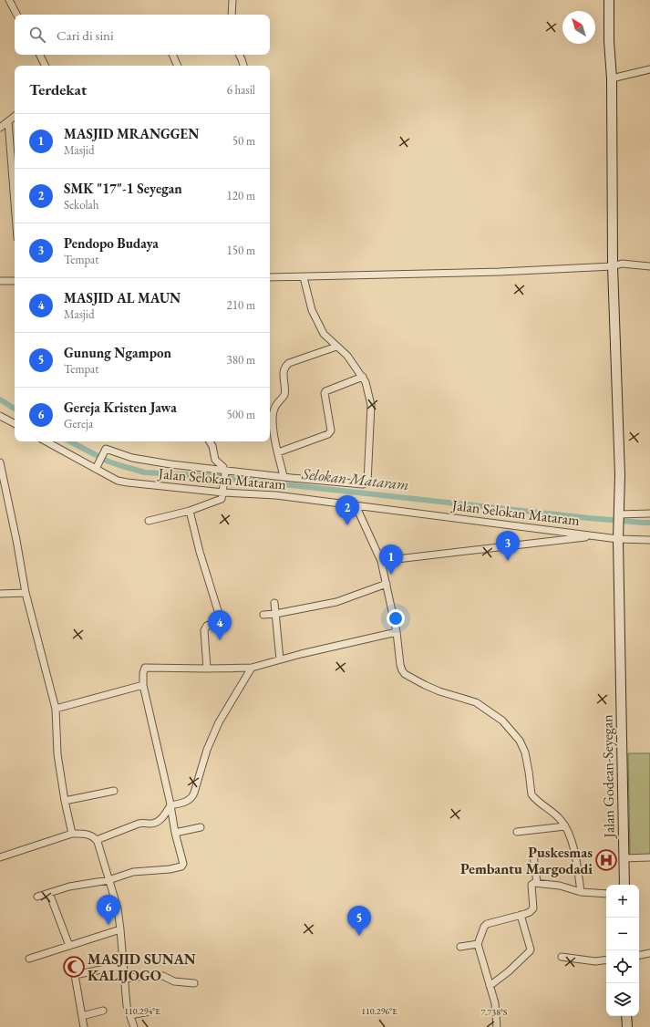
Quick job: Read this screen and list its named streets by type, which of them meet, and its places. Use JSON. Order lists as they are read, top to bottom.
{
  "streets": {
    "main road": ["Jalan Godean-Seyegan"],
    "street": ["Jalan Selokan Mataram"]
  },
  "crossings": [
    ["Jalan Selokan Mataram", "Jalan Godean-Seyegan"]
  ],
  "water": ["Selokan Mataram"],
  "places": {
    "hospital": ["Puskesmas Pembantu Margodadi"],
    "mosque": ["MASJID SUNAN KALIJOGO"]
  },
  "north": "top left",
  "page": {
    "search": "Cari di sini",
    "heading": ["Terdekat", "6 hasil"],
    "list": [
      {
        "mark": "1",
        "name": "MASJID MRANGGEN",
        "note": "Masjid",
        "value": "50 m"
      },
      {
        "mark": "2",
        "name": "SMK \"17\"-1 Seyegan",
        "note": "Sekolah",
        "value": "120 m"
      },
      {
        "mark": "3",
        "name": "Pendopo Budaya",
        "note": "Tempat",
        "value": "150 m"
      },
      {
        "mark": "4",
        "name": "MASJID AL MAUN",
        "note": "Masjid",
        "value": "210 m"
      },
      {
        "mark": "5",
        "name": "Gunung Ngampon",
        "note": "Tempat",
        "value": "380 m"
      },
      {
        "mark": "6",
        "name": "Gereja Kristen Jawa",
        "note": "Gereja",
        "value": "500 m"
      }
    ],
    "pins": [
      "2",
      "3",
      "1",
      "4",
      "6",
      "5"
    ],
    "map_buttons": ["+", "−"]
  },
  "coordinates": ["110.294°E", "110.296°E", "7.738°S"]
}
